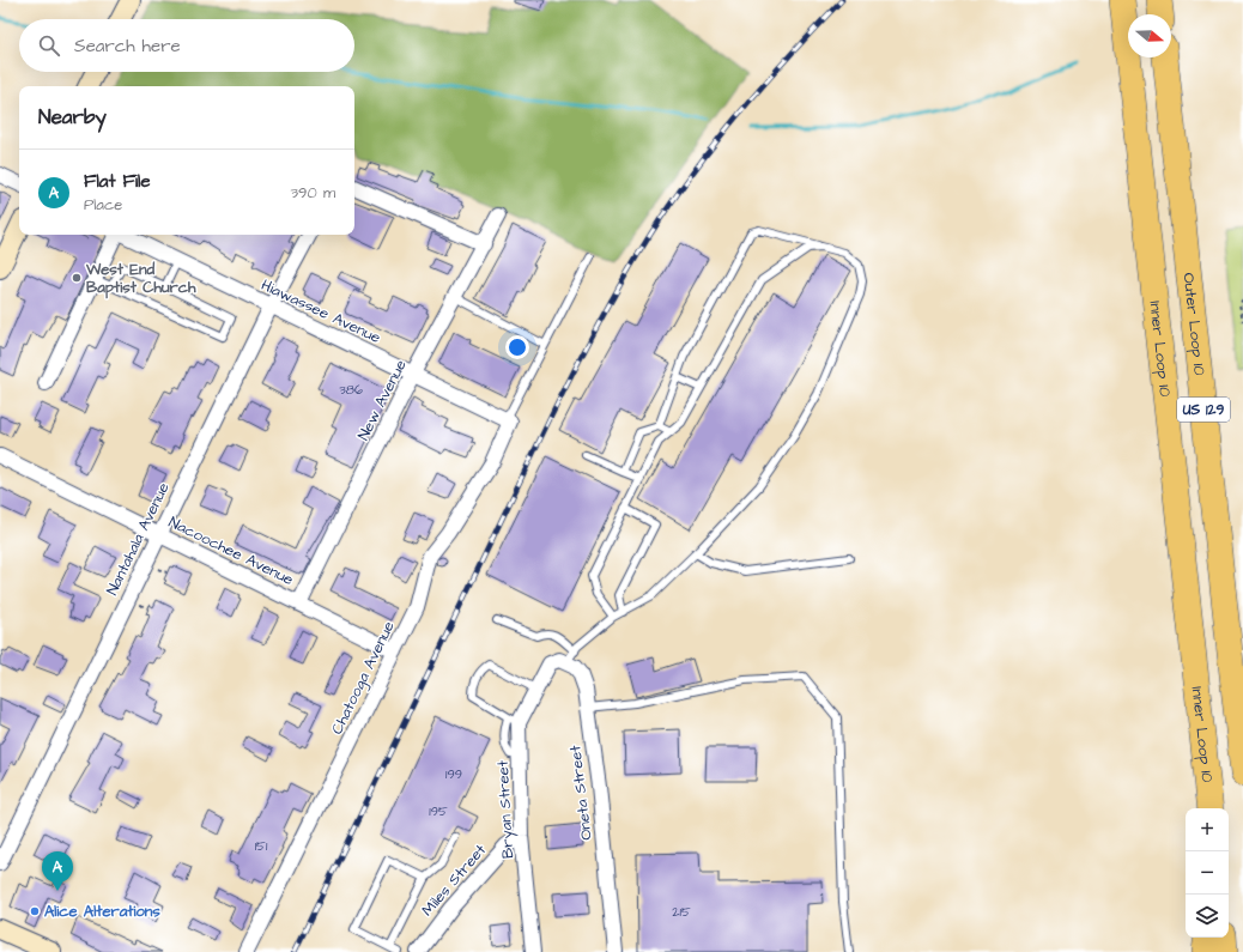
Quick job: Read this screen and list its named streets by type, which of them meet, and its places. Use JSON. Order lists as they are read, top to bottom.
{
  "streets": {
    "highway": ["Outer Loop 10", "Inner Loop 10", "US 129"],
    "street": [
      "Hiawassee Avenue",
      "New Avenue",
      "Nantahala Avenue",
      "Nacoochee Avenue",
      "Chatooga Avenue",
      "Oneta Street",
      "Bryan Street",
      "Miles Street"
    ]
  },
  "crossings": [
    ["Hiawassee Avenue", "New Avenue"],
    ["Hiawassee Avenue", "Nantahala Avenue"],
    ["Hiawassee Avenue", "Chatooga Avenue"],
    ["New Avenue", "Nacoochee Avenue"],
    ["Nantahala Avenue", "Nacoochee Avenue"],
    ["Nacoochee Avenue", "Chatooga Avenue"],
    ["Oneta Street", "Bryan Street"],
    ["Bryan Street", "Miles Street"]
  ],
  "places": ["West End Baptist Church", "Alice Alterations"],
  "house_numbers": [
    "386",
    "199",
    "195",
    "151",
    "215"
  ],
  "north": "right",
  "page": {
    "search": "Search here",
    "heading": "Nearby",
    "list": [
      {
        "mark": "A",
        "name": "Flat File",
        "note": "Place",
        "value": "390 m"
      }
    ],
    "map_buttons": ["+", "−"],
    "pins": "A"
  }
}
